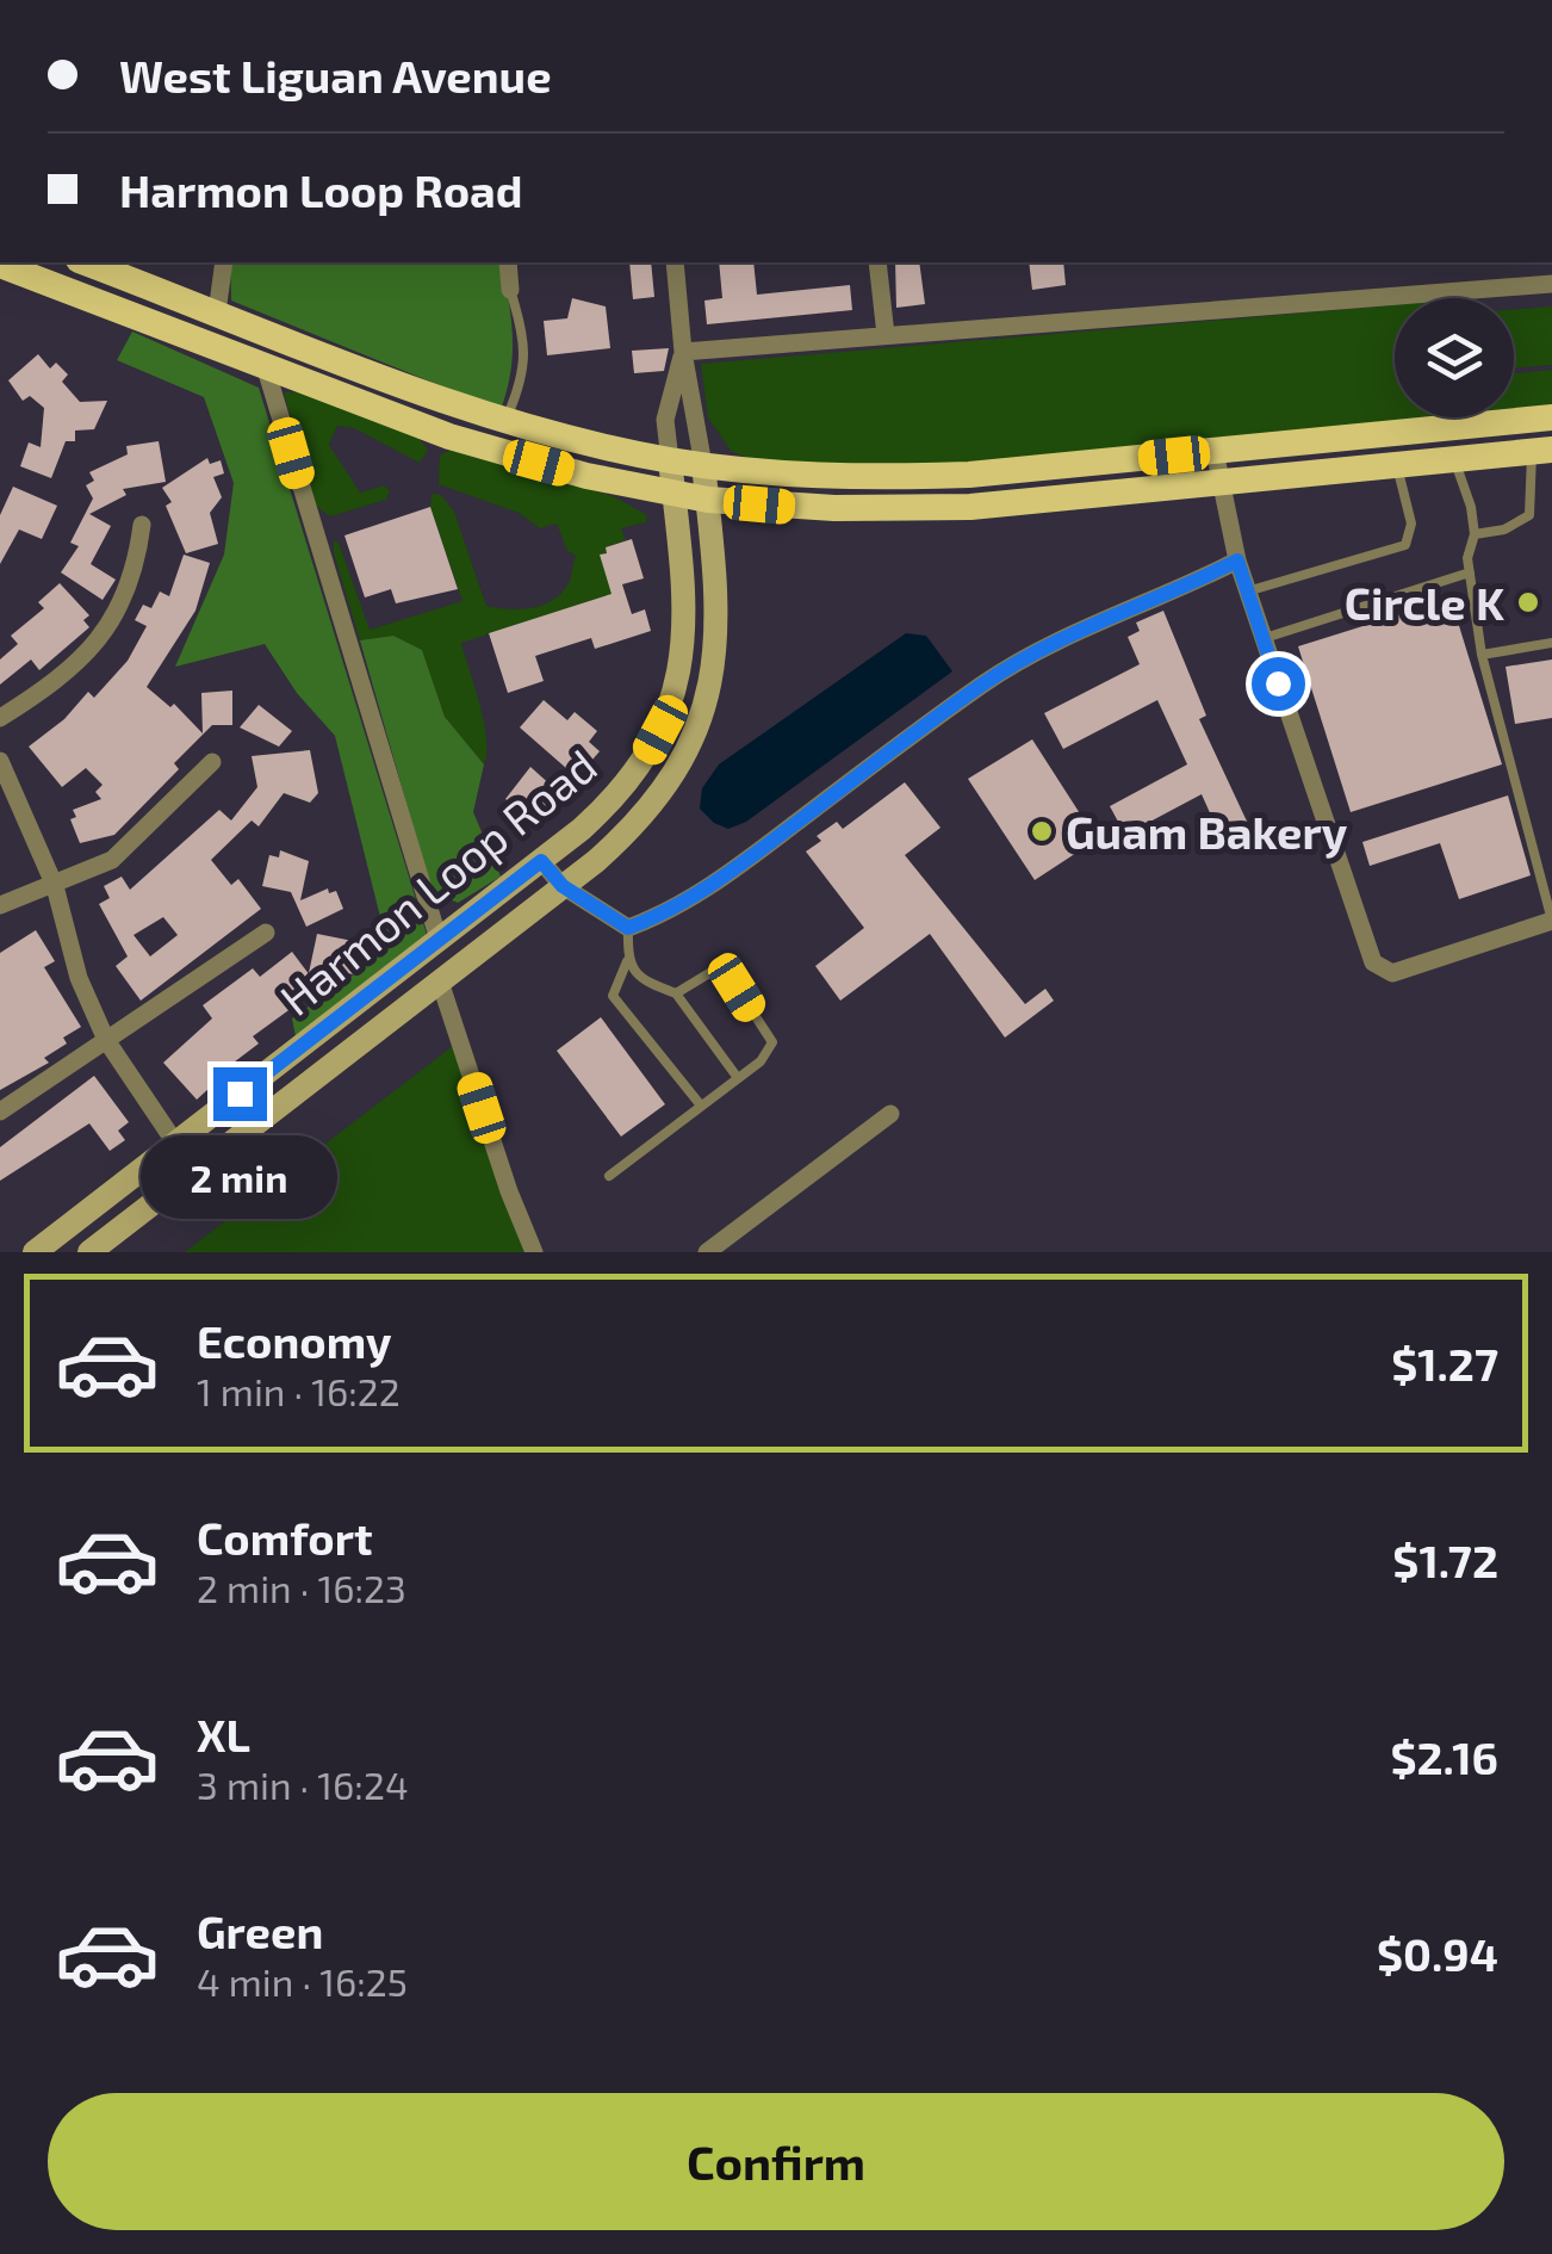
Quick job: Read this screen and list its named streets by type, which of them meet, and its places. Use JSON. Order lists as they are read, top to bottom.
{
  "streets": {
    "main road": ["Harmon Loop Road"]
  },
  "places": ["Circle K", "Guam Bakery"],
  "page": {
    "banner": ["West Liguan Avenue", "Harmon Loop Road"],
    "bubble": "2 min",
    "list": [
      {
        "name": "Economy",
        "note": "1 min · 16:22",
        "value": "$1.27"
      },
      {
        "name": "Comfort",
        "note": "2 min · 16:23",
        "value": "$1.72"
      },
      {
        "name": "XL",
        "note": "3 min · 16:24",
        "value": "$2.16"
      },
      {
        "name": "Green",
        "note": "4 min · 16:25",
        "value": "$0.94"
      }
    ],
    "buttons": "Confirm"
  }
}
